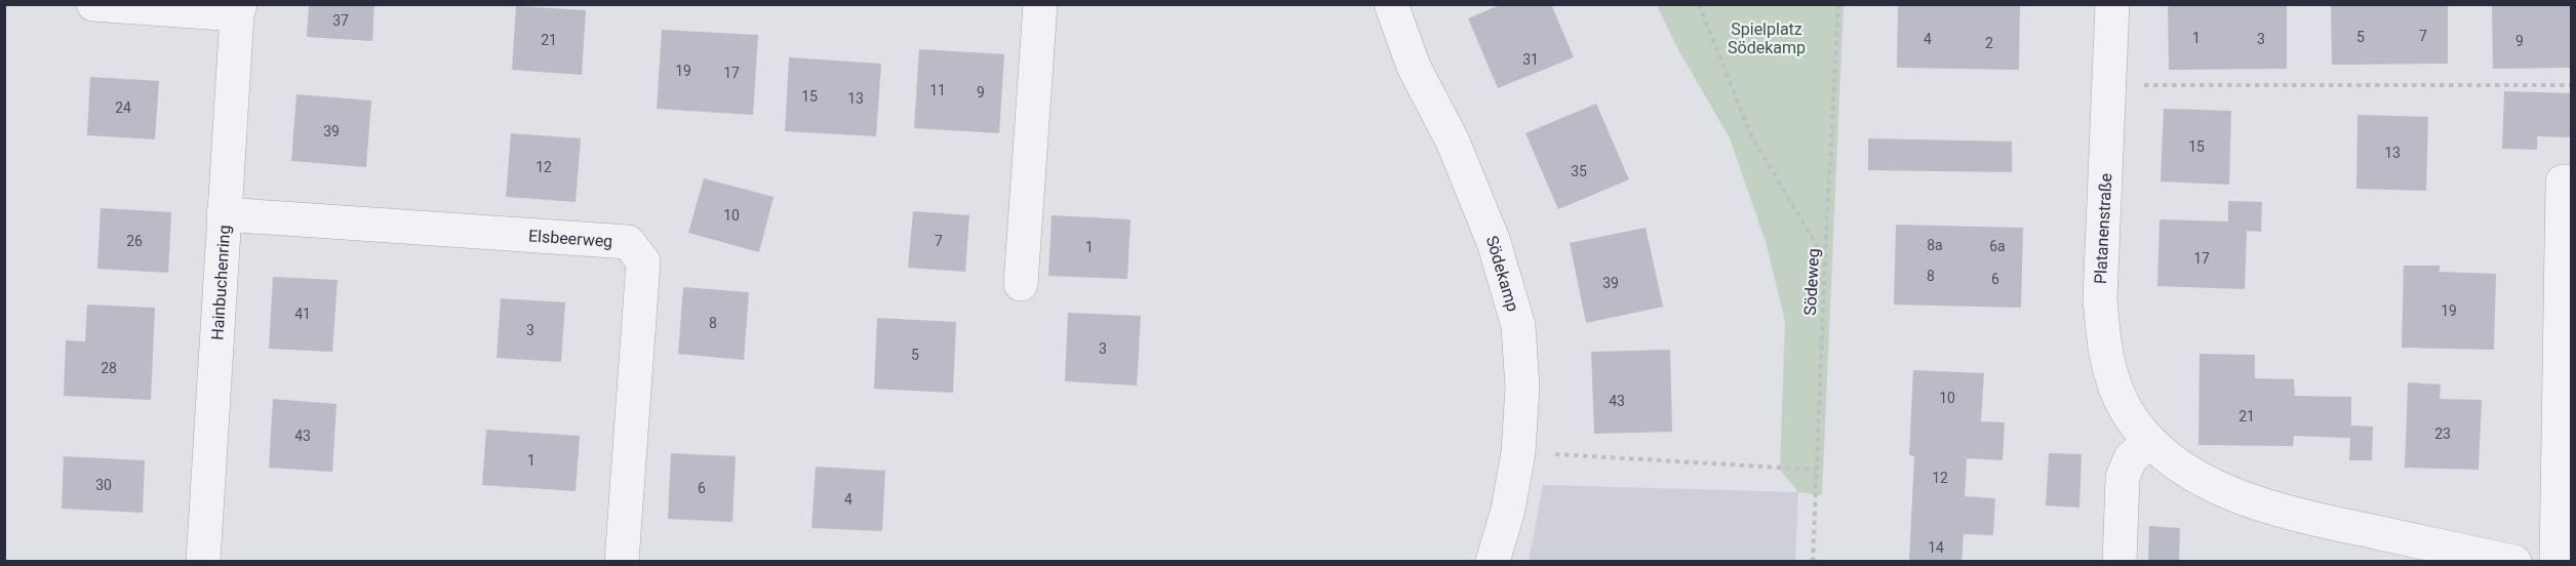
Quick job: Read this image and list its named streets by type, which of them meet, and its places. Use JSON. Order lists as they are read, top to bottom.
{
  "streets": {
    "street": [
      "Platanenstraße",
      "Elsbeerweg",
      "Södekamp",
      "Hainbuchenring"
    ],
    "path": ["Södeweg"]
  },
  "crossings": [
    ["Elsbeerweg", "Hainbuchenring"]
  ],
  "parks": ["Spielplatz Södekamp"],
  "house_numbers": [
    "37",
    "7",
    "5",
    "1",
    "4",
    "3",
    "21",
    "9",
    "2",
    "31",
    "19",
    "17",
    "11",
    "9",
    "15",
    "13",
    "24",
    "39",
    "15",
    "13",
    "12",
    "35",
    "10",
    "26",
    "7",
    "8a",
    "6a",
    "1",
    "17",
    "8",
    "6",
    "39",
    "19",
    "41",
    "8",
    "3",
    "3",
    "5",
    "28",
    "10",
    "43",
    "21",
    "23",
    "43",
    "1",
    "12",
    "30",
    "6",
    "4",
    "14"
  ]
}
